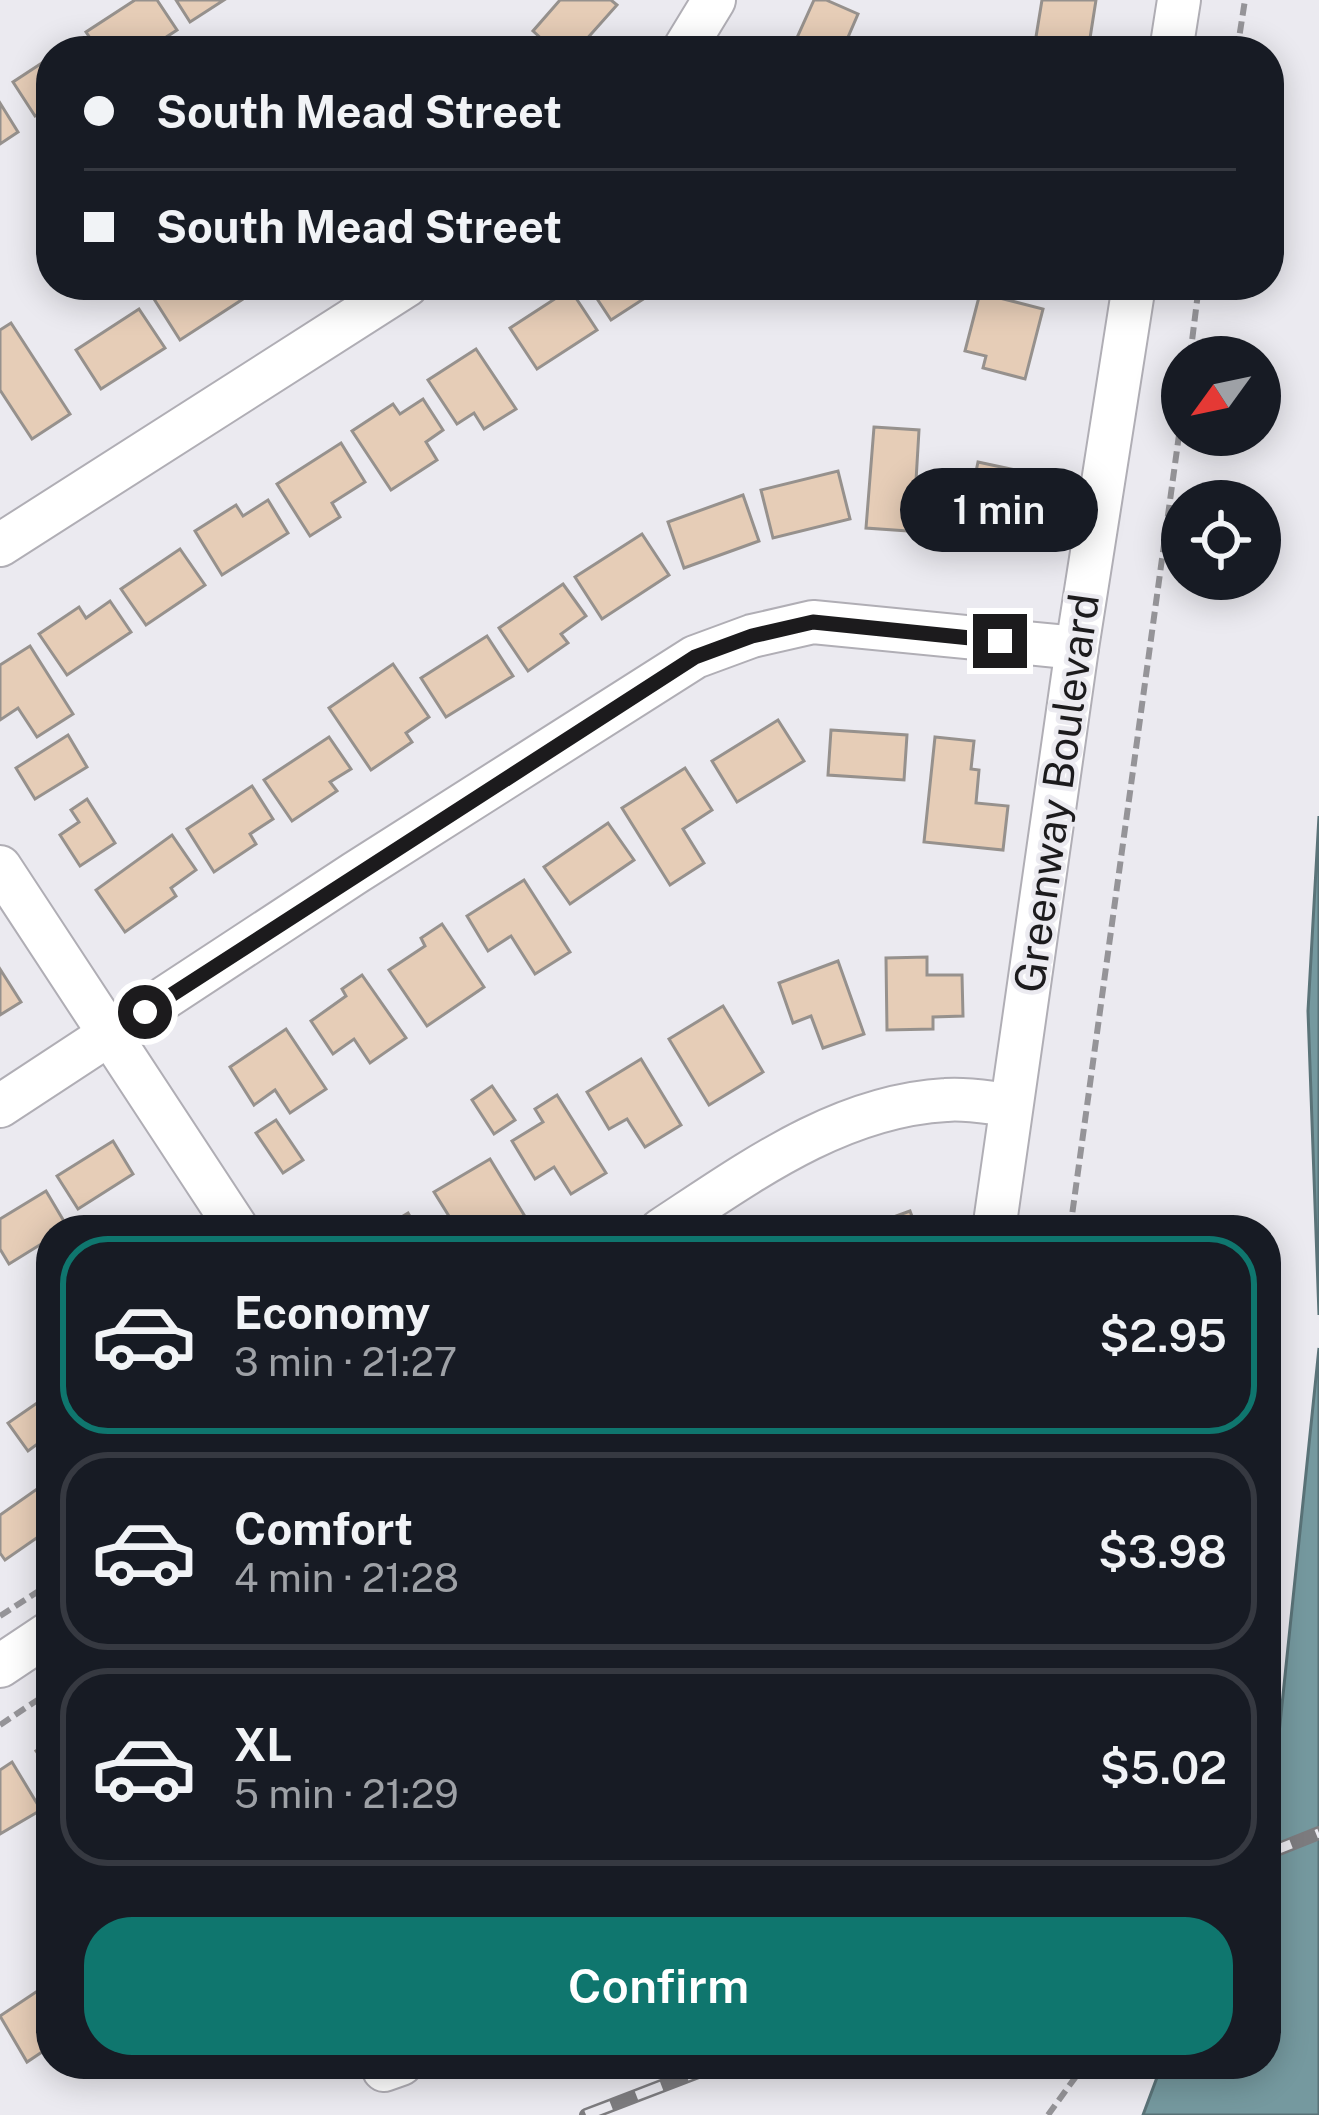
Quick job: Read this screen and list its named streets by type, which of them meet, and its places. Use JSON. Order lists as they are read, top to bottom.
{
  "streets": {
    "street": ["Greenway Boulevard"]
  },
  "north": "bottom left",
  "page": {
    "banner": ["South Mead Street", "South Mead Street"],
    "bubble": "1 min",
    "list": [
      {
        "name": "Economy",
        "note": "3 min · 21:27",
        "value": "$2.95"
      },
      {
        "name": "Comfort",
        "note": "4 min · 21:28",
        "value": "$3.98"
      },
      {
        "name": "XL",
        "note": "5 min · 21:29",
        "value": "$5.02"
      }
    ],
    "buttons": "Confirm"
  }
}
